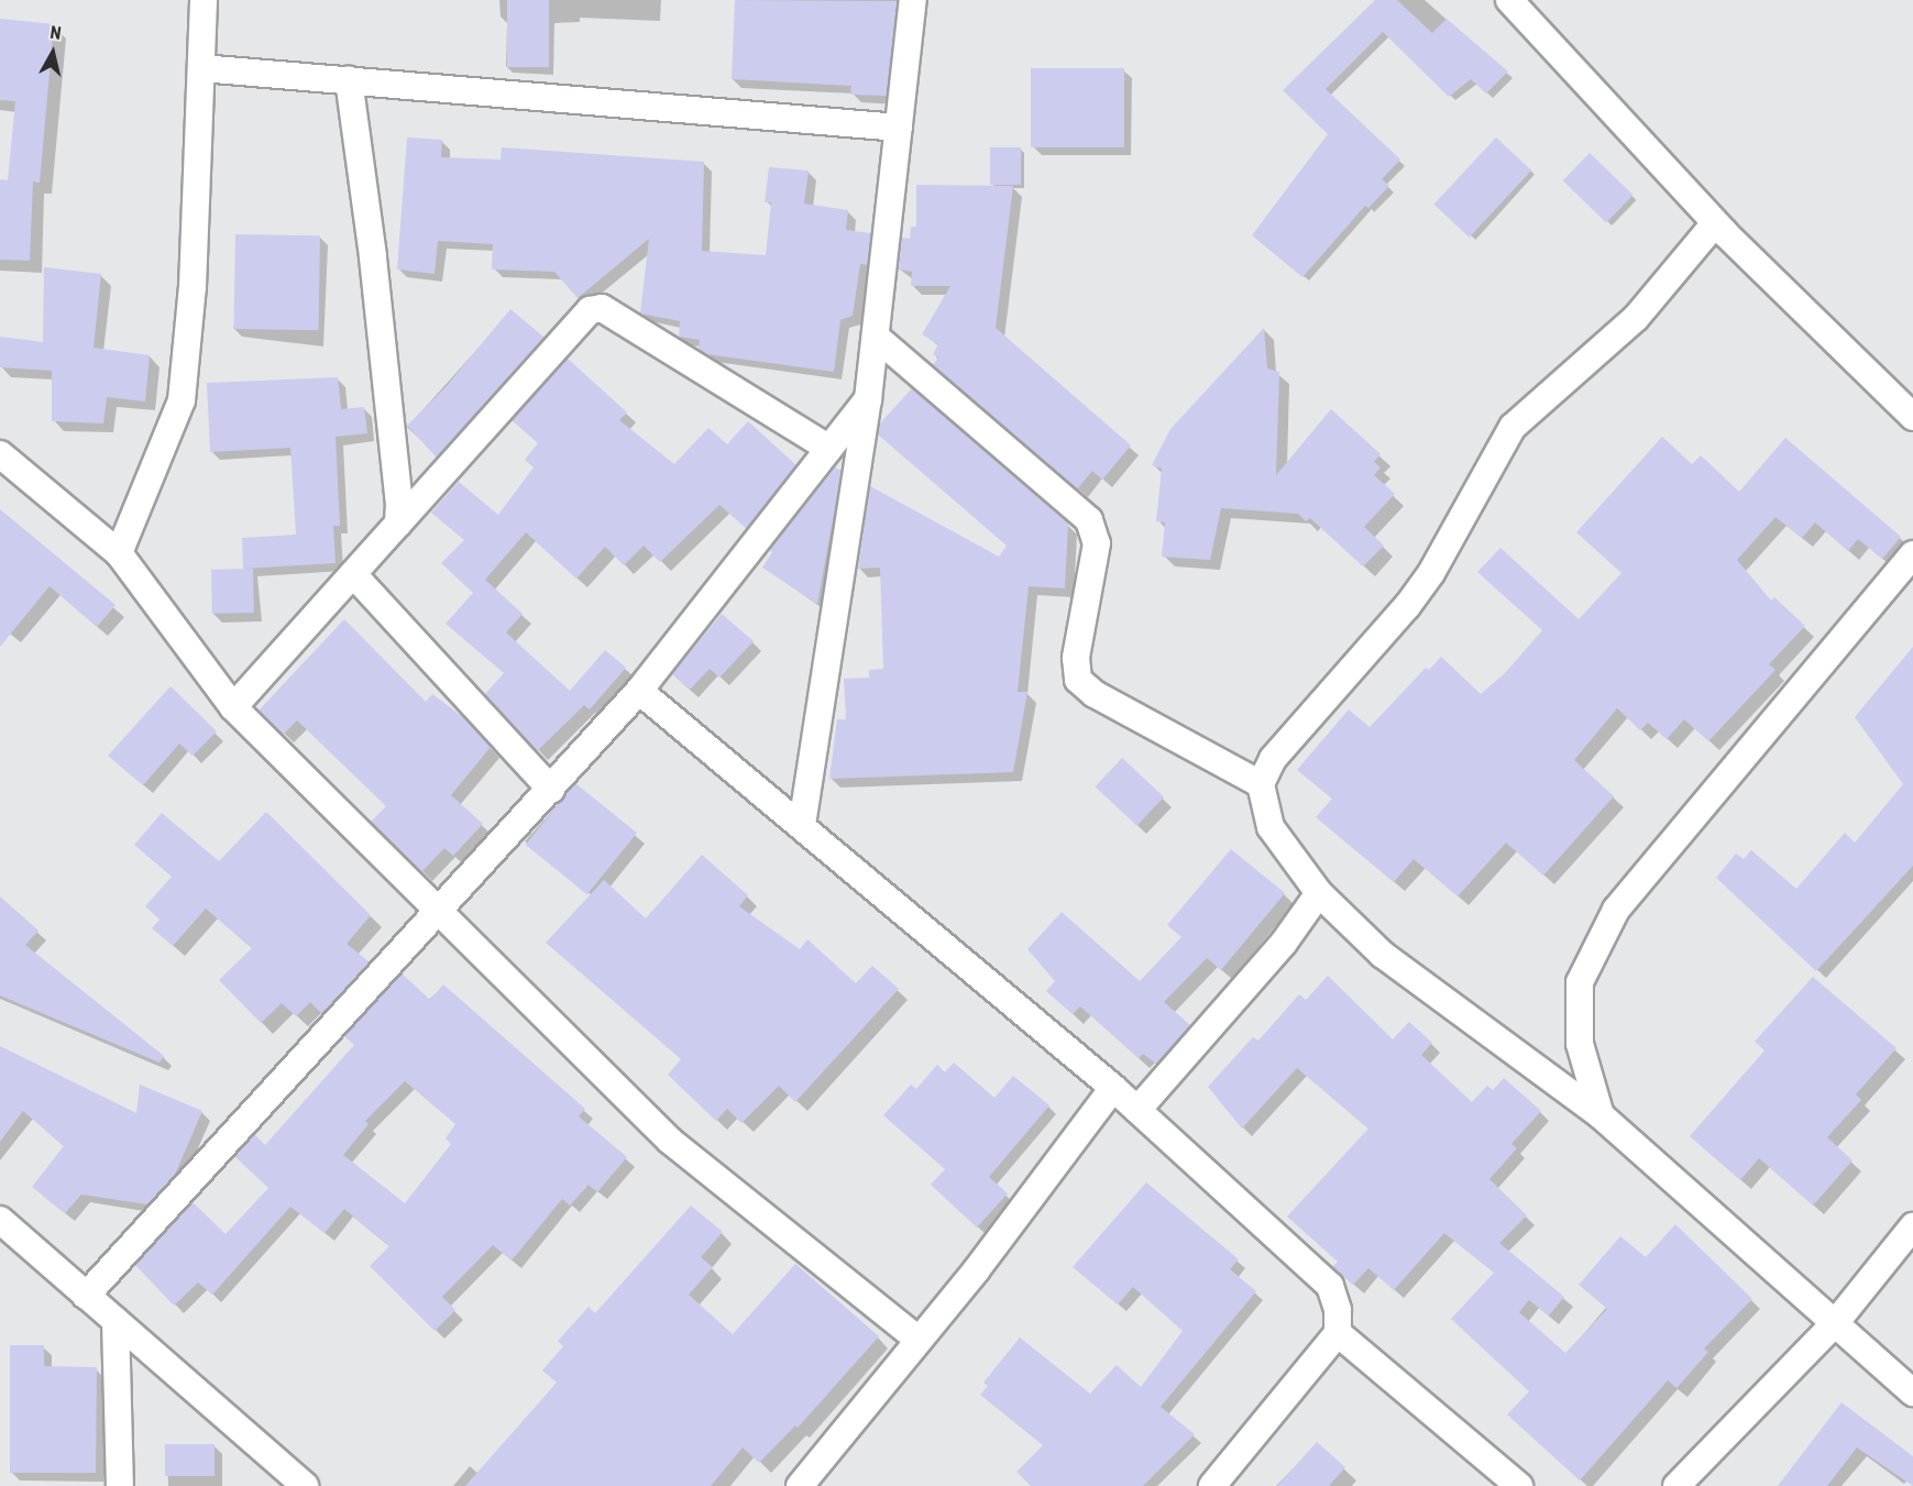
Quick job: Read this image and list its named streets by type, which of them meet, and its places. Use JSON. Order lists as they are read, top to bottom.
{
  "north": "top"
}
